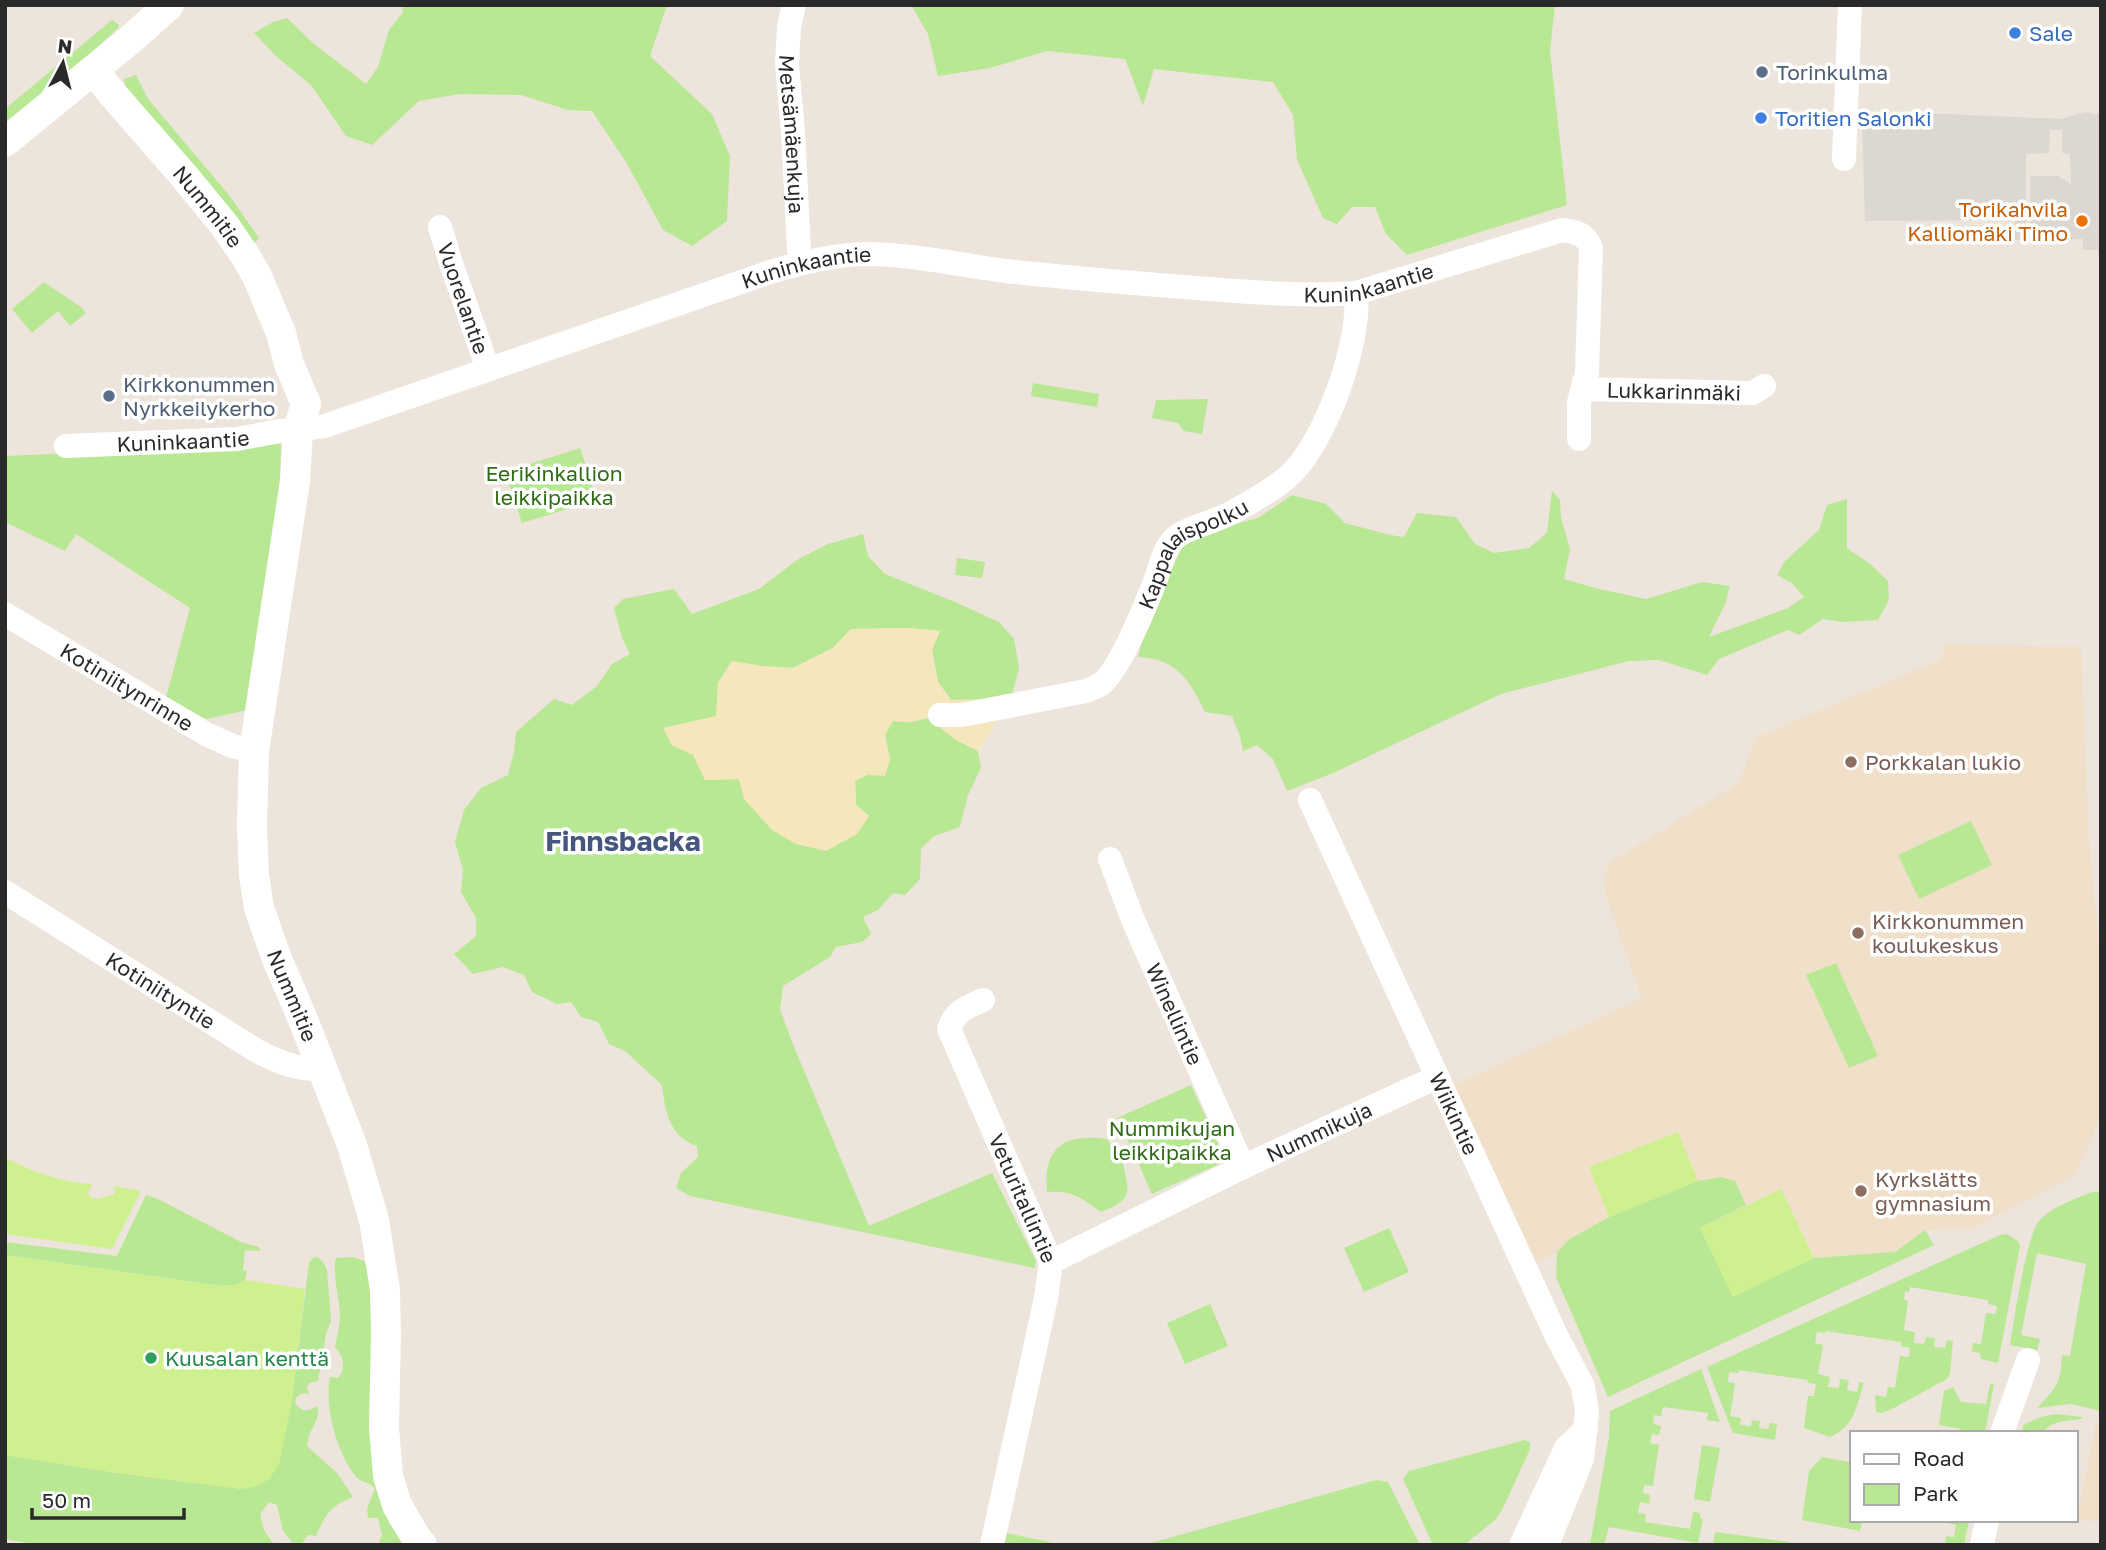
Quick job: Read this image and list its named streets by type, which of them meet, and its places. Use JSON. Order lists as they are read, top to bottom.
{
  "streets": {
    "street": [
      "Metsämäenkuja",
      "Nummitie",
      "Kuninkaantie",
      "Vuorelantie",
      "Lukkarinmäki",
      "Kappalaispolku",
      "Kotiniitynrinne",
      "Kotiniityntie",
      "Winellintie",
      "Wiikintie",
      "Nummikuja",
      "Veturitallintie"
    ]
  },
  "crossings": [
    ["Metsämäenkuja", "Kuninkaantie"],
    ["Nummitie", "Kuninkaantie"],
    ["Nummitie", "Kotiniitynrinne"],
    ["Nummitie", "Kotiniityntie"],
    ["Kuninkaantie", "Vuorelantie"],
    ["Kuninkaantie", "Lukkarinmäki"],
    ["Kuninkaantie", "Kappalaispolku"],
    ["Winellintie", "Nummikuja"],
    ["Wiikintie", "Nummikuja"],
    ["Nummikuja", "Veturitallintie"]
  ],
  "districts": ["Finnsbacka"],
  "parks": ["Eerikinkallion leikkipaikka", "Nummikujan leikkipaikka"],
  "places": [
    "Sale",
    "Torinkulma",
    "Toritien Salonki",
    "Torikahvila Kalliomäki Timo",
    "Kirkkonummen Nyrkkeilykerho",
    "Porkkalan lukio",
    "Kirkkonummen koulukeskus",
    "Kyrkslätts gymnasium",
    "Kuusalan kenttä"
  ],
  "legend": ["Road", "Park"],
  "scale_bar": "50 m",
  "north": "top"
}
